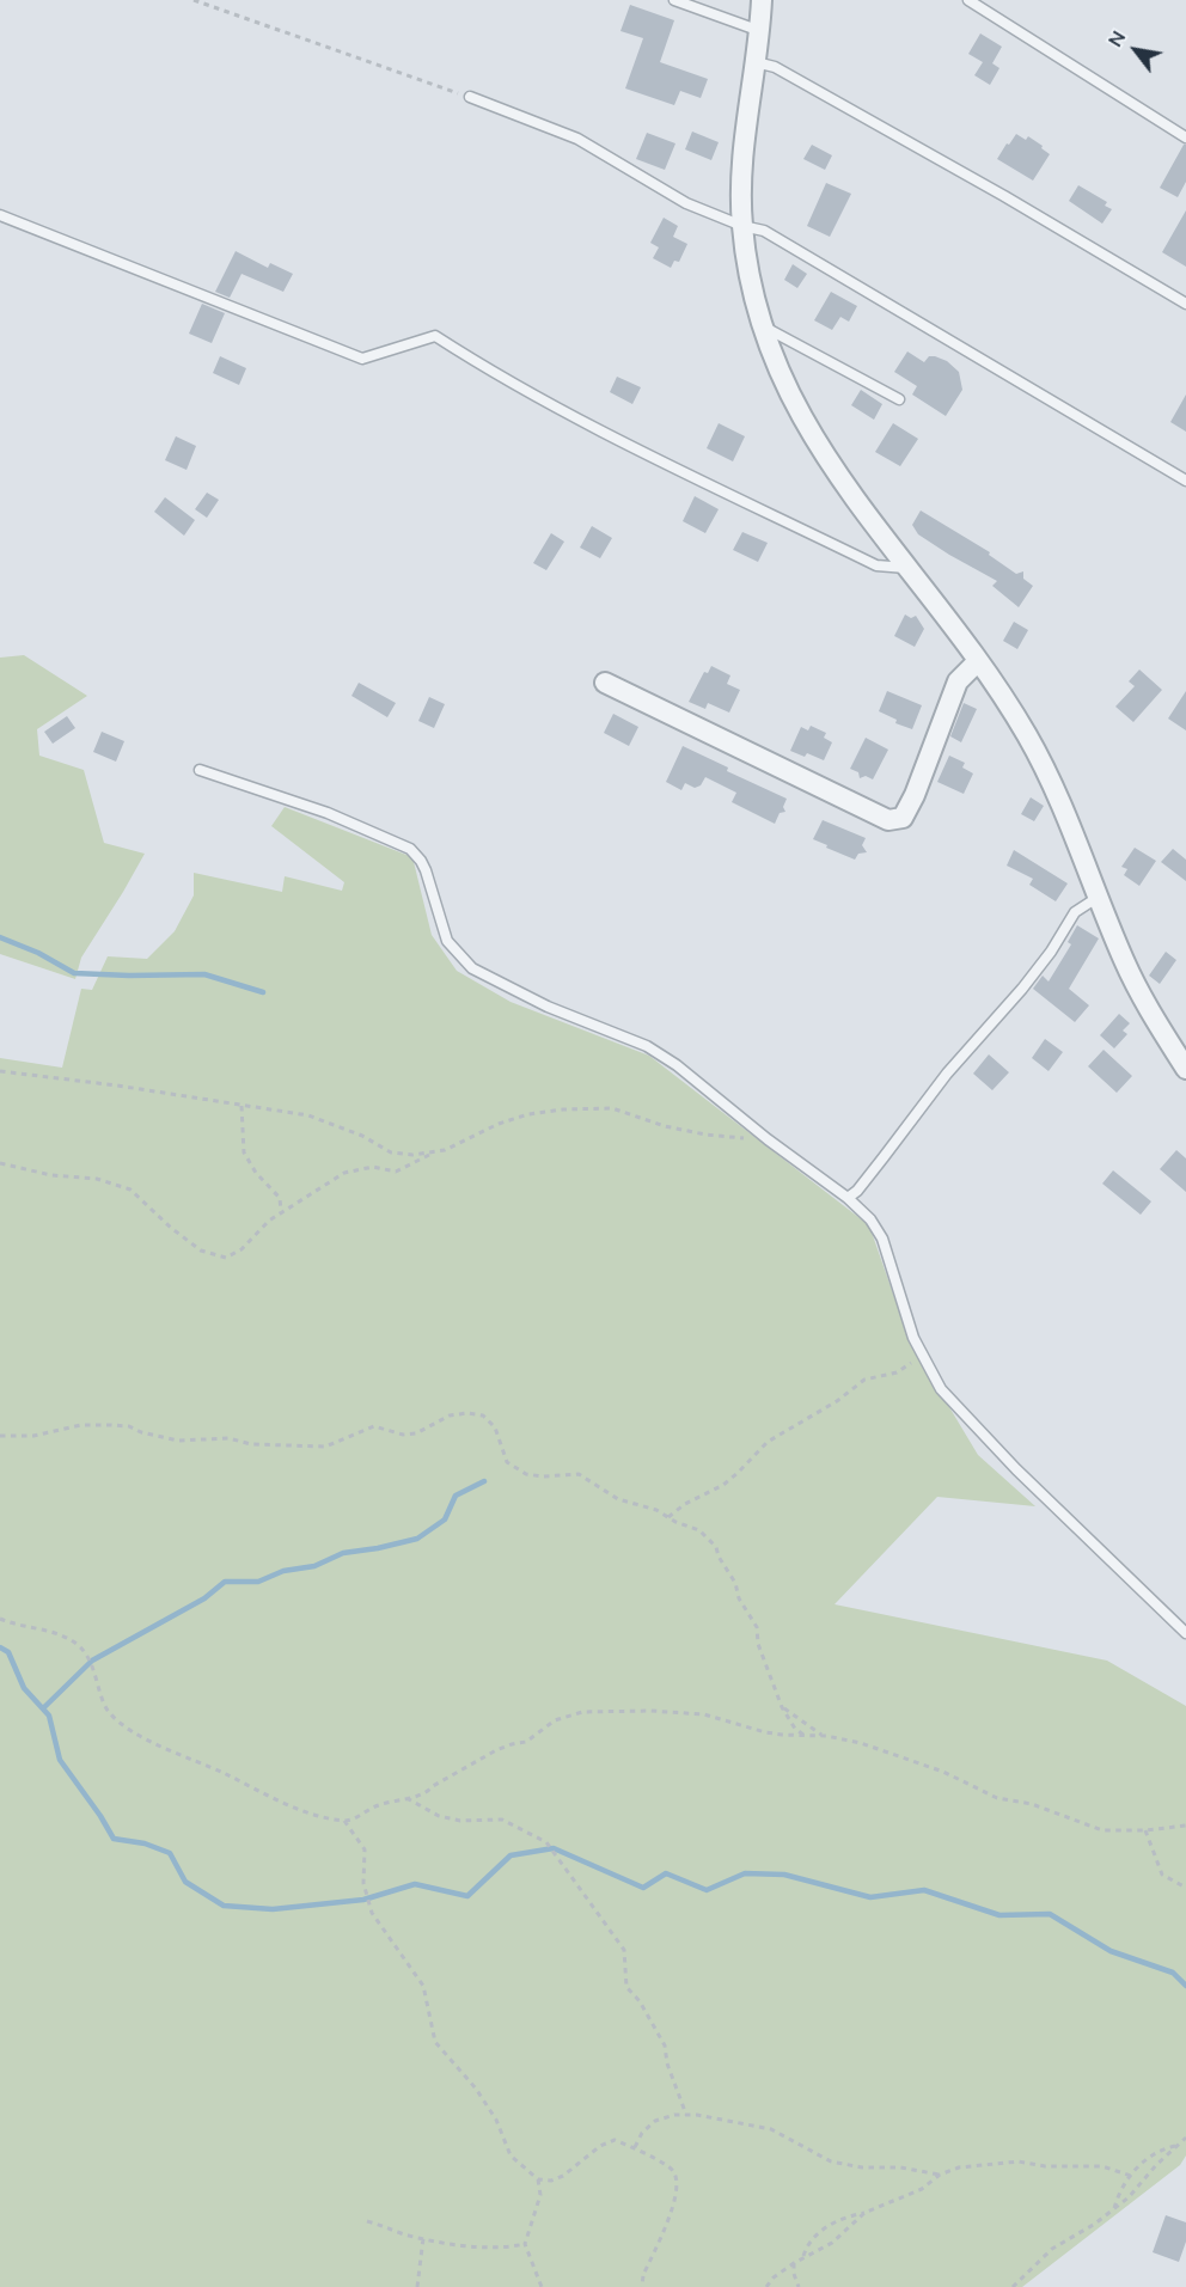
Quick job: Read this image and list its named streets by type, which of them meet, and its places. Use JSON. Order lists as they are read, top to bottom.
{
  "north": "top left"
}
